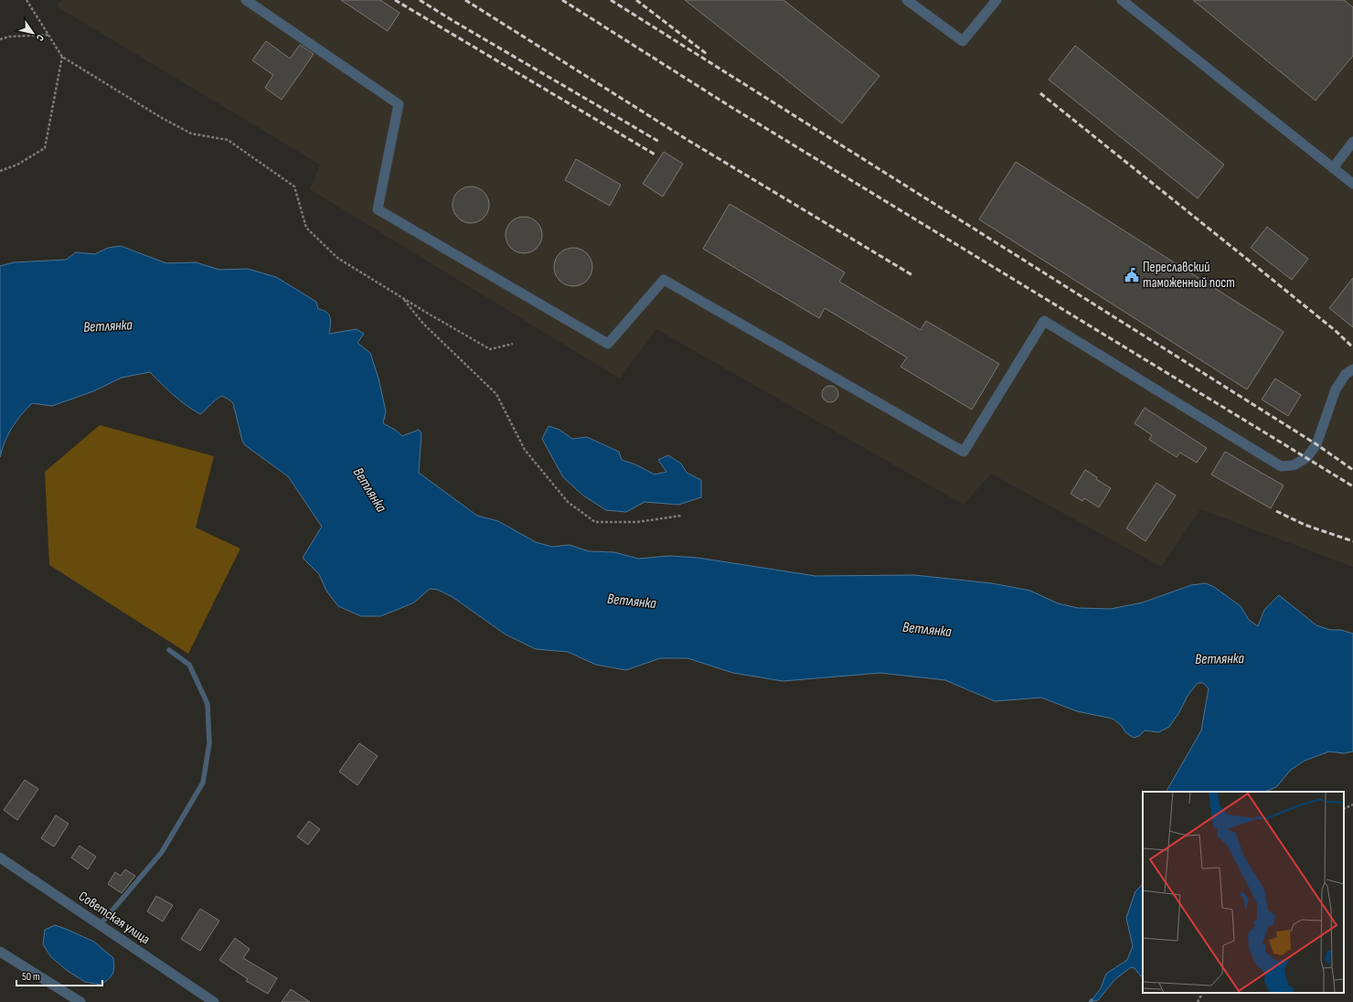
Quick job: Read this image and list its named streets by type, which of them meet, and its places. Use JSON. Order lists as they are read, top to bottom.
{
  "streets": {
    "street": ["Советская улица"]
  },
  "water": ["Ветлянка"],
  "places": {
    "public building": ["Переславский таможенный пост"]
  },
  "scale_bar": "50 m",
  "north": "bottom right"
}
